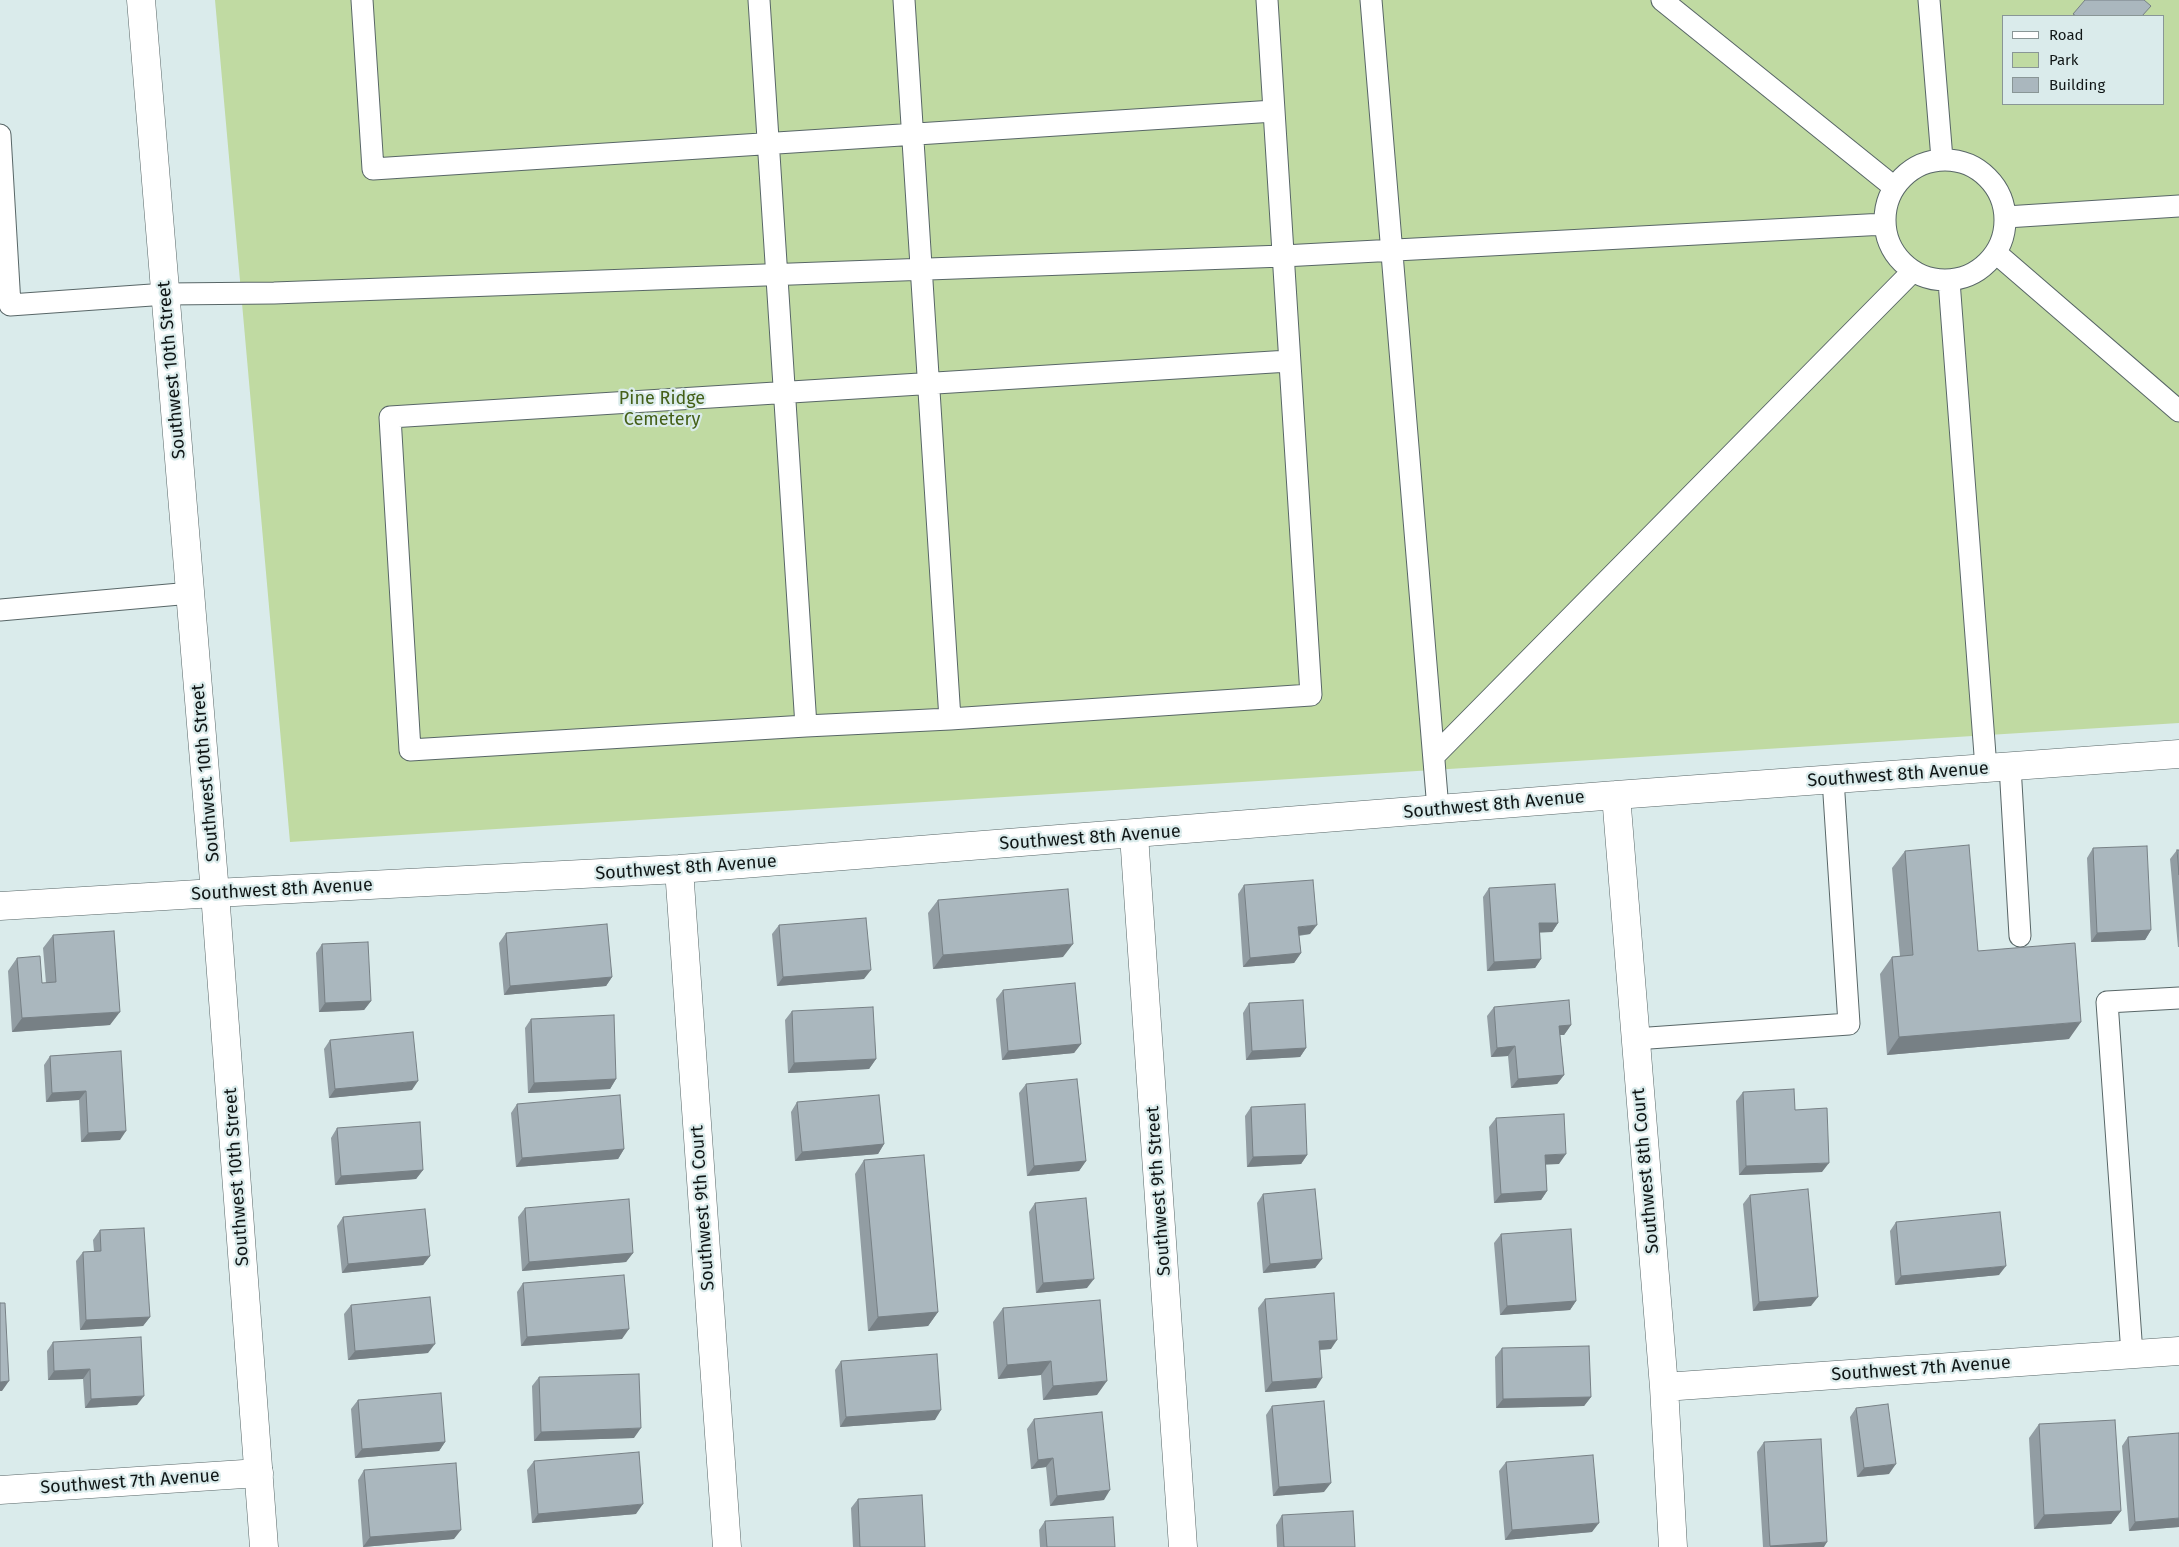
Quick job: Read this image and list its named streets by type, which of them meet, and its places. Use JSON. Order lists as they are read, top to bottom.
{
  "streets": {
    "street": [
      "Southwest 10th Street",
      "Southwest 8th Avenue",
      "Southwest 8th Court",
      "Southwest 9th Street",
      "Southwest 9th Court",
      "Southwest 7th Avenue"
    ]
  },
  "crossings": [
    ["Southwest 10th Street", "Southwest 8th Avenue"],
    ["Southwest 10th Street", "Southwest 7th Avenue"],
    ["Southwest 8th Avenue", "Southwest 8th Court"],
    ["Southwest 8th Avenue", "Southwest 9th Street"],
    ["Southwest 8th Avenue", "Southwest 9th Court"],
    ["Southwest 8th Court", "Southwest 7th Avenue"]
  ],
  "parks": ["Pine Ridge Cemetery"],
  "legend": ["Road", "Park", "Building"]
}
